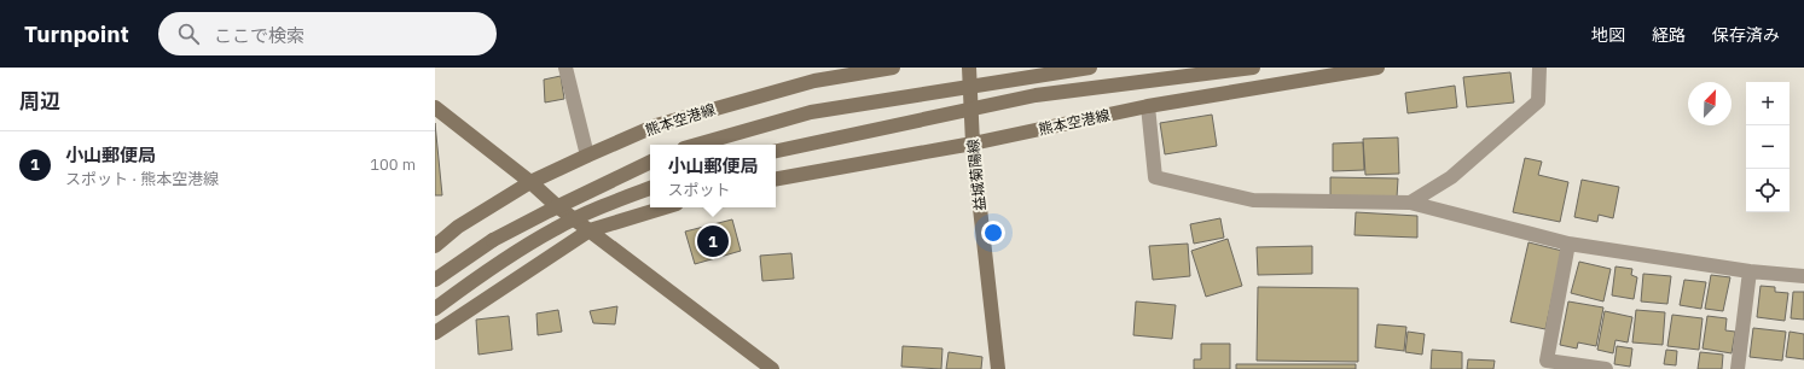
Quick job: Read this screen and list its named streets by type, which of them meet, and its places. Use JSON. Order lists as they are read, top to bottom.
{
  "streets": {
    "main road": ["熊本空港線", "益城菊陽線"]
  },
  "crossings": [
    ["熊本空港線", "益城菊陽線"]
  ],
  "north": "top right",
  "page": {
    "header": "Turnpoint",
    "search": "ここで検索",
    "nav": ["地図", "経路", "保存済み"],
    "heading": "周辺",
    "map_buttons": ["+", "−"],
    "list": [
      {
        "mark": "1",
        "name": "小山郵便局",
        "note": "スポット · 熊本空港線",
        "value": "100 m"
      }
    ],
    "popup": ["小山郵便局", "スポット"],
    "pins": "1"
  }
}
